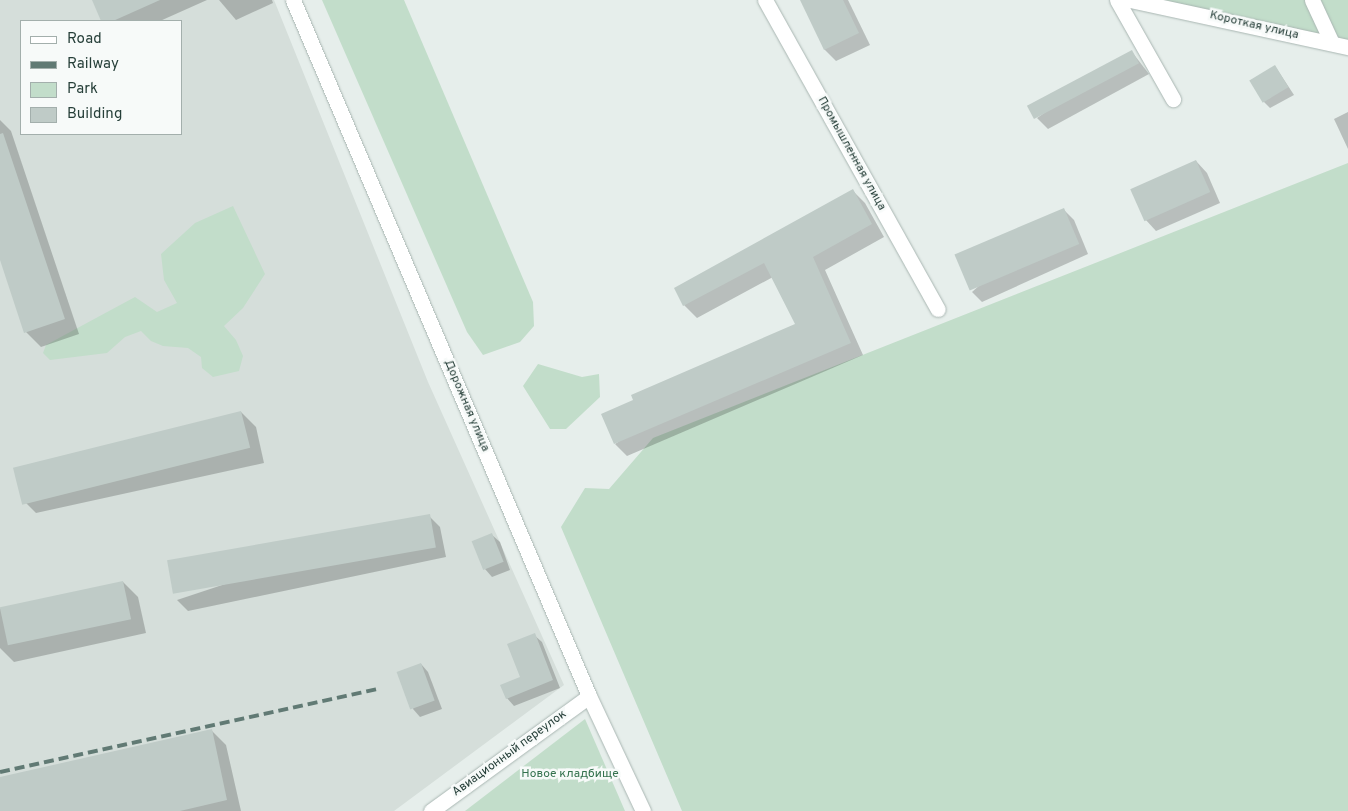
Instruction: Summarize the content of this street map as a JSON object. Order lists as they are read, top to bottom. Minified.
{"streets":{"street":["Короткая улица","Промышленная улица","Дорожная улица","Авиационный переулок"]},"crossings":[["Дорожная улица","Авиационный переулок"]],"parks":["Новое кладбище"],"legend":["Road","Railway","Park","Building"]}
